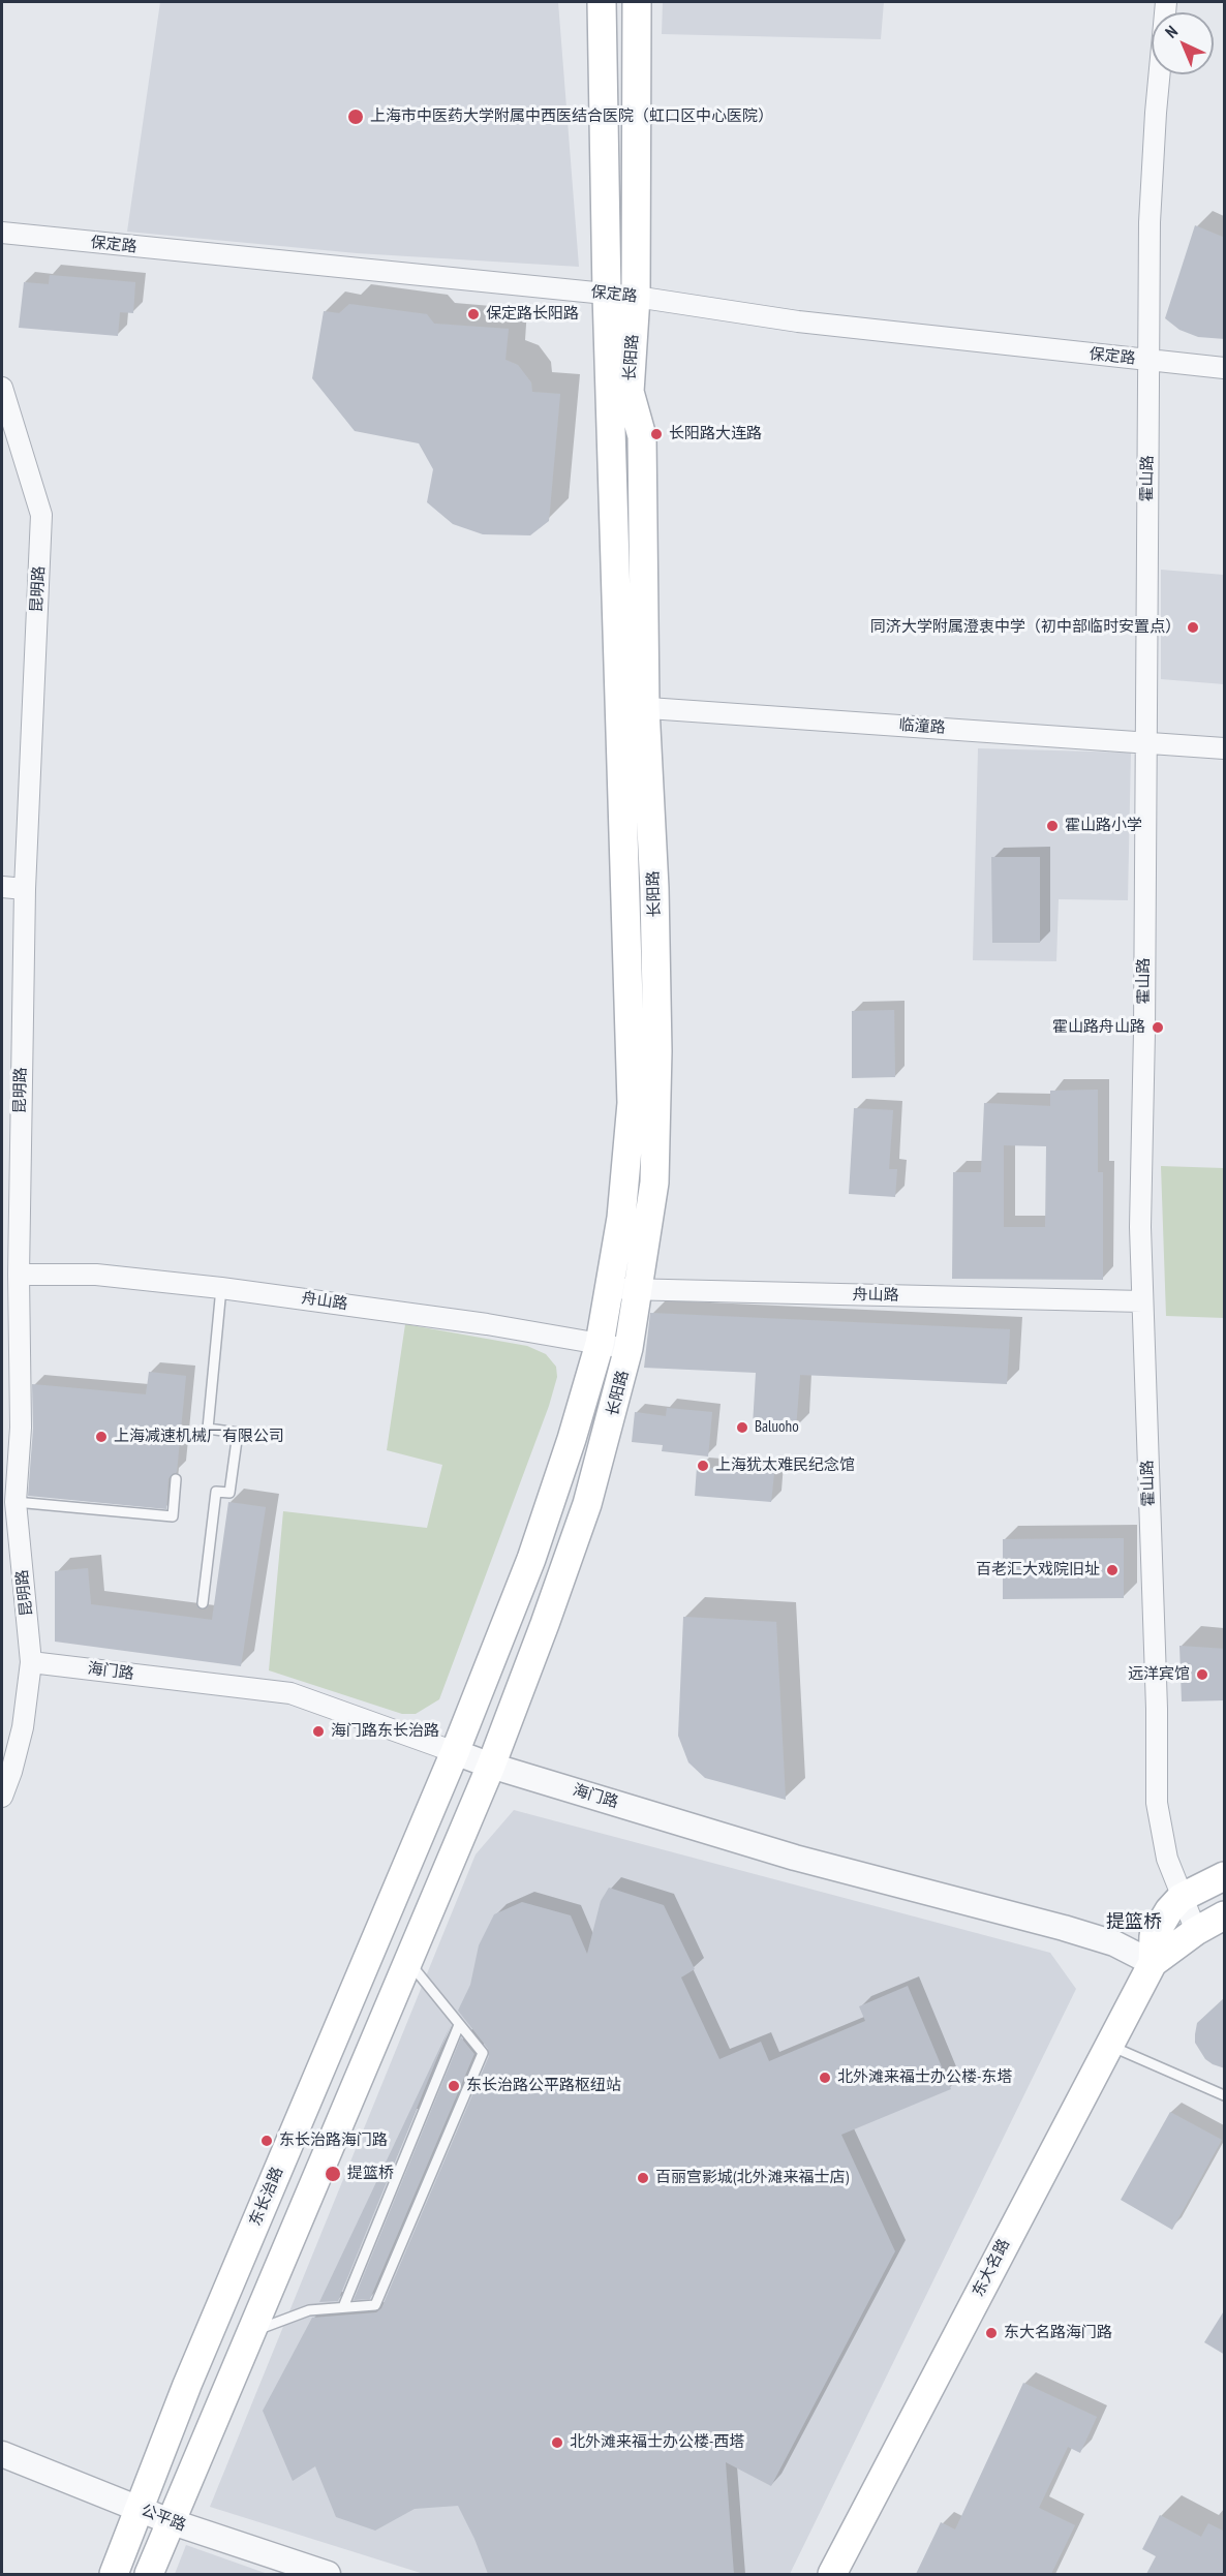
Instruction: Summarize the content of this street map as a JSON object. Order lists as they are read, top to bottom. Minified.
{"streets":{"main road":["长阳路","东长治路","东大名路"],"street":["保定路","霍山路","昆明路","临潼路","舟山路","海门路","公平路"]},"crossings":[["保定路","长阳路"],["保定路","霍山路"],["长阳路","临潼路"],["长阳路","舟山路"],["长阳路","海门路"],["长阳路","东长治路"],["霍山路","临潼路"],["霍山路","舟山路"],["霍山路","东大名路"],["昆明路","舟山路"],["昆明路","海门路"],["海门路","东长治路"],["海门路","东大名路"],["东长治路","公平路"]],"districts":["提篮桥"],"places":["上海市中医药大学附属中西医结合医院（虹口区中心医院）","保定路长阳路","长阳路大连路","同济大学附属澄衷中学（初中部临时安置点）","霍山路小学","霍山路舟山路","Baluoho","上海减速机械厂有限公司","上海犹太难民纪念馆","百老汇大戏院旧址","远洋宾馆","海门路东长治路","北外滩来福士办公楼-东塔","东长治路公平路枢纽站","东长治路海门路","提篮桥","百丽宫影城(北外滩来福士店)","东大名路海门路","北外滩来福士办公楼-西塔"],"north":"top left"}
